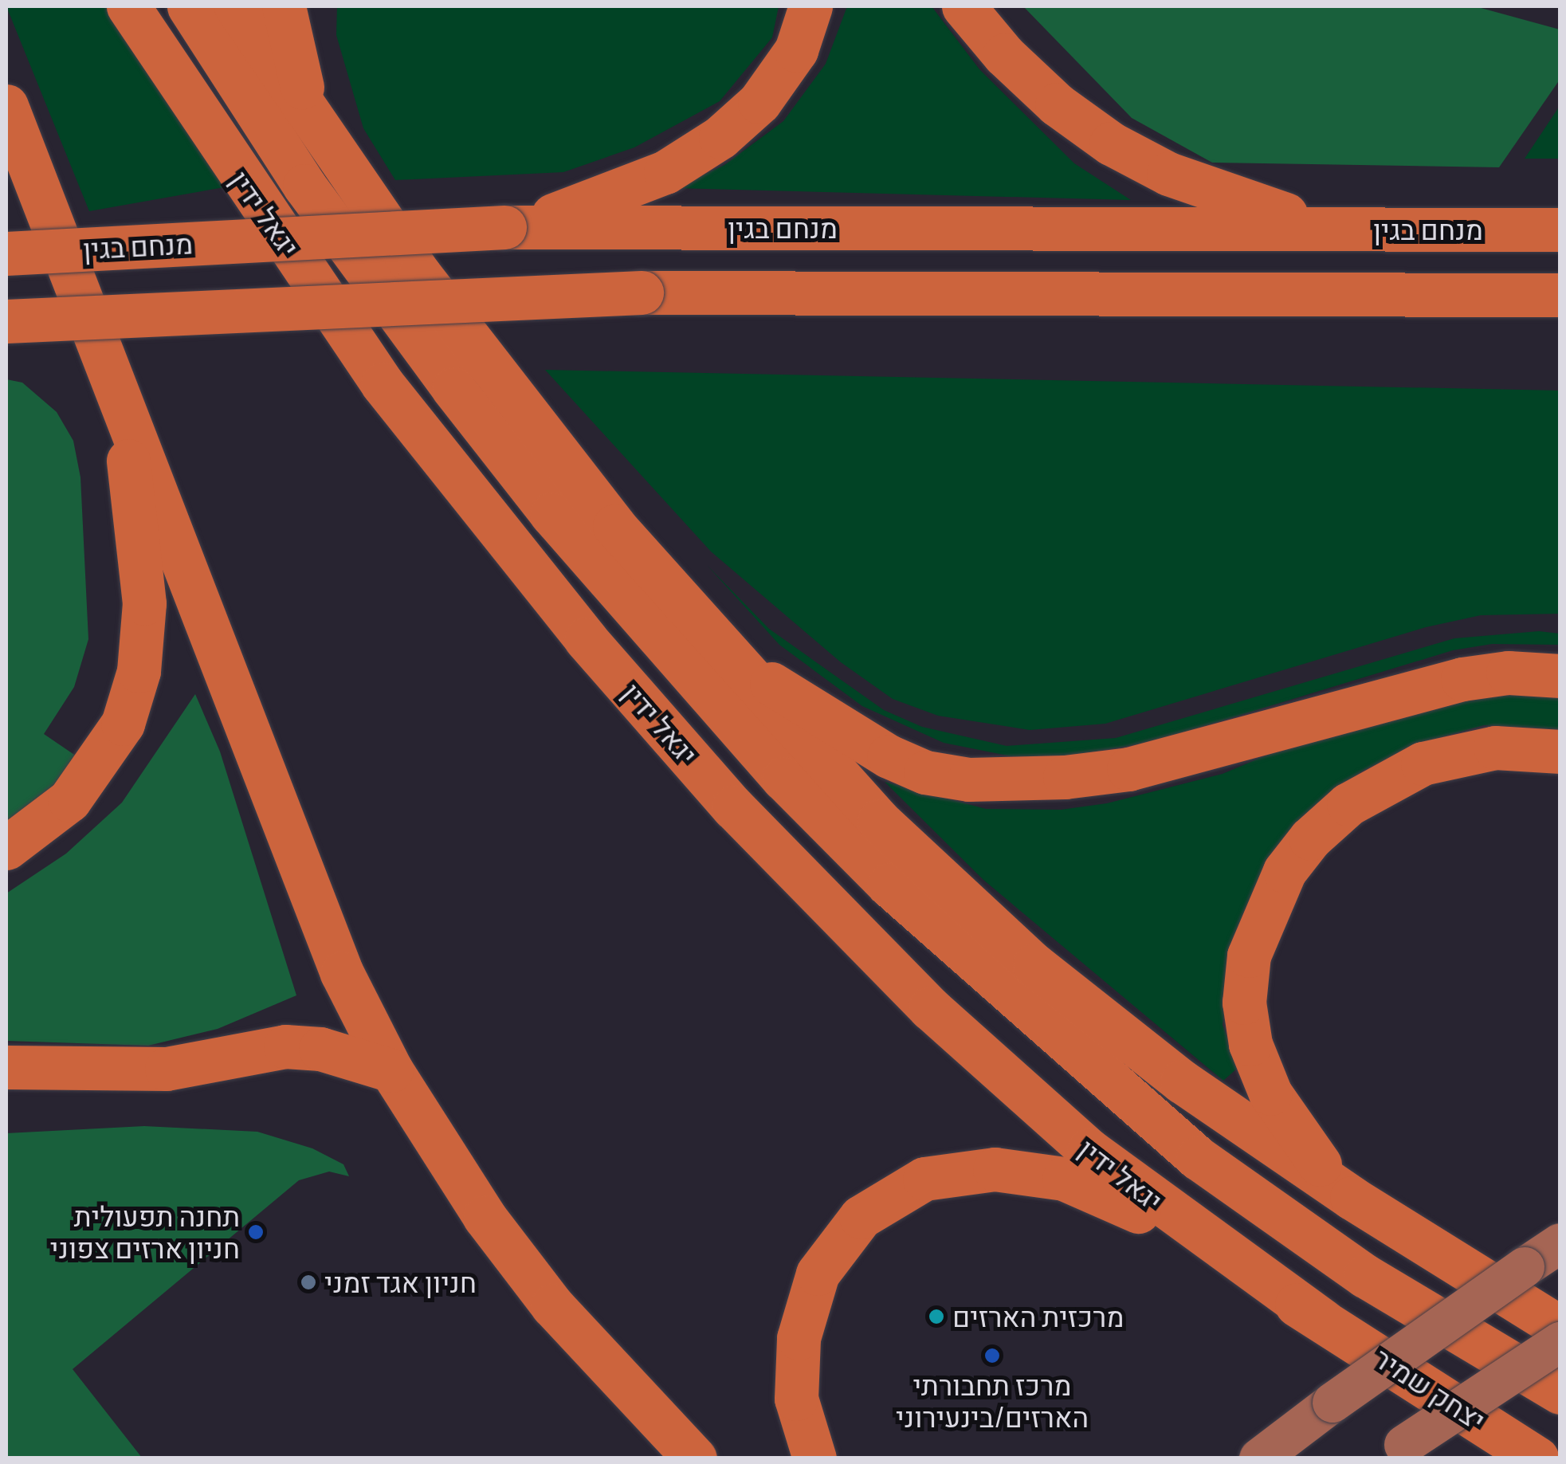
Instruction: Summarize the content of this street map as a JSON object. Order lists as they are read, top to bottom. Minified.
{"streets":{"highway":["יגאל ידין","מנחם בגין","יצחק שמיר"]},"crossings":[["יגאל ידין","יצחק שמיר"]],"places":["תחנה תפעולית חניון ארזים צפוני","חניון אגד זמני","מרכזית הארזים","מרכז תחבורתי הארזים/בינעירוני"]}
